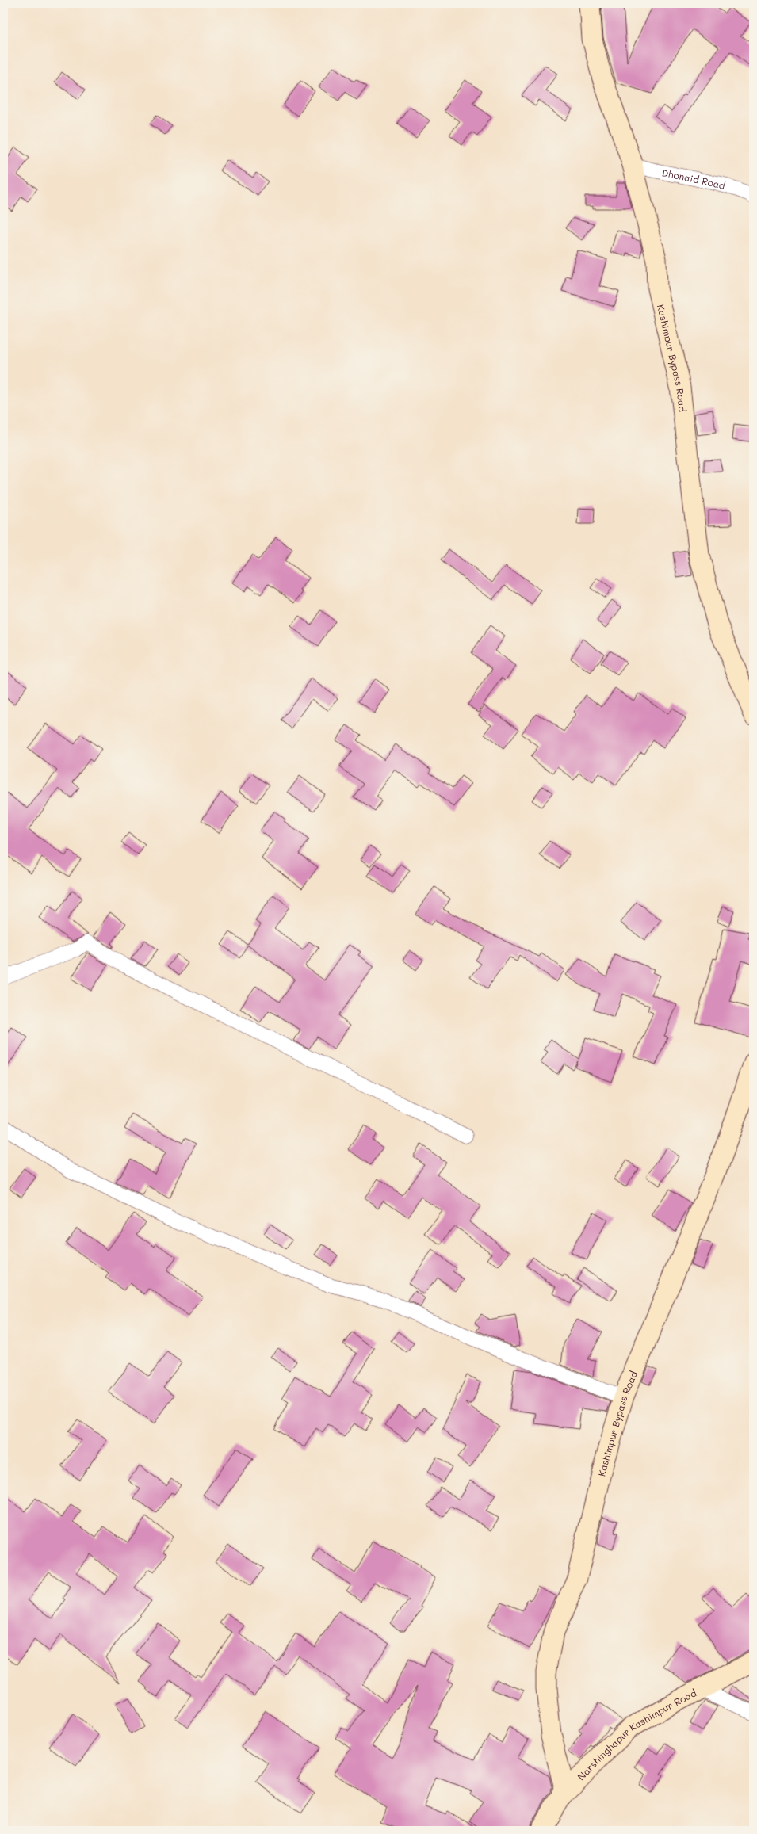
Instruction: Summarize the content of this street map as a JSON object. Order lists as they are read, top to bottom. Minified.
{"streets":{"main road":["Kashimpur Bypass Road","Narshinghapur Kashimpur Road"],"street":["Dhonaid Road"]},"crossings":[["Dhonaid Road","Kashimpur Bypass Road"],["Kashimpur Bypass Road","Narshinghapur Kashimpur Road"]]}
